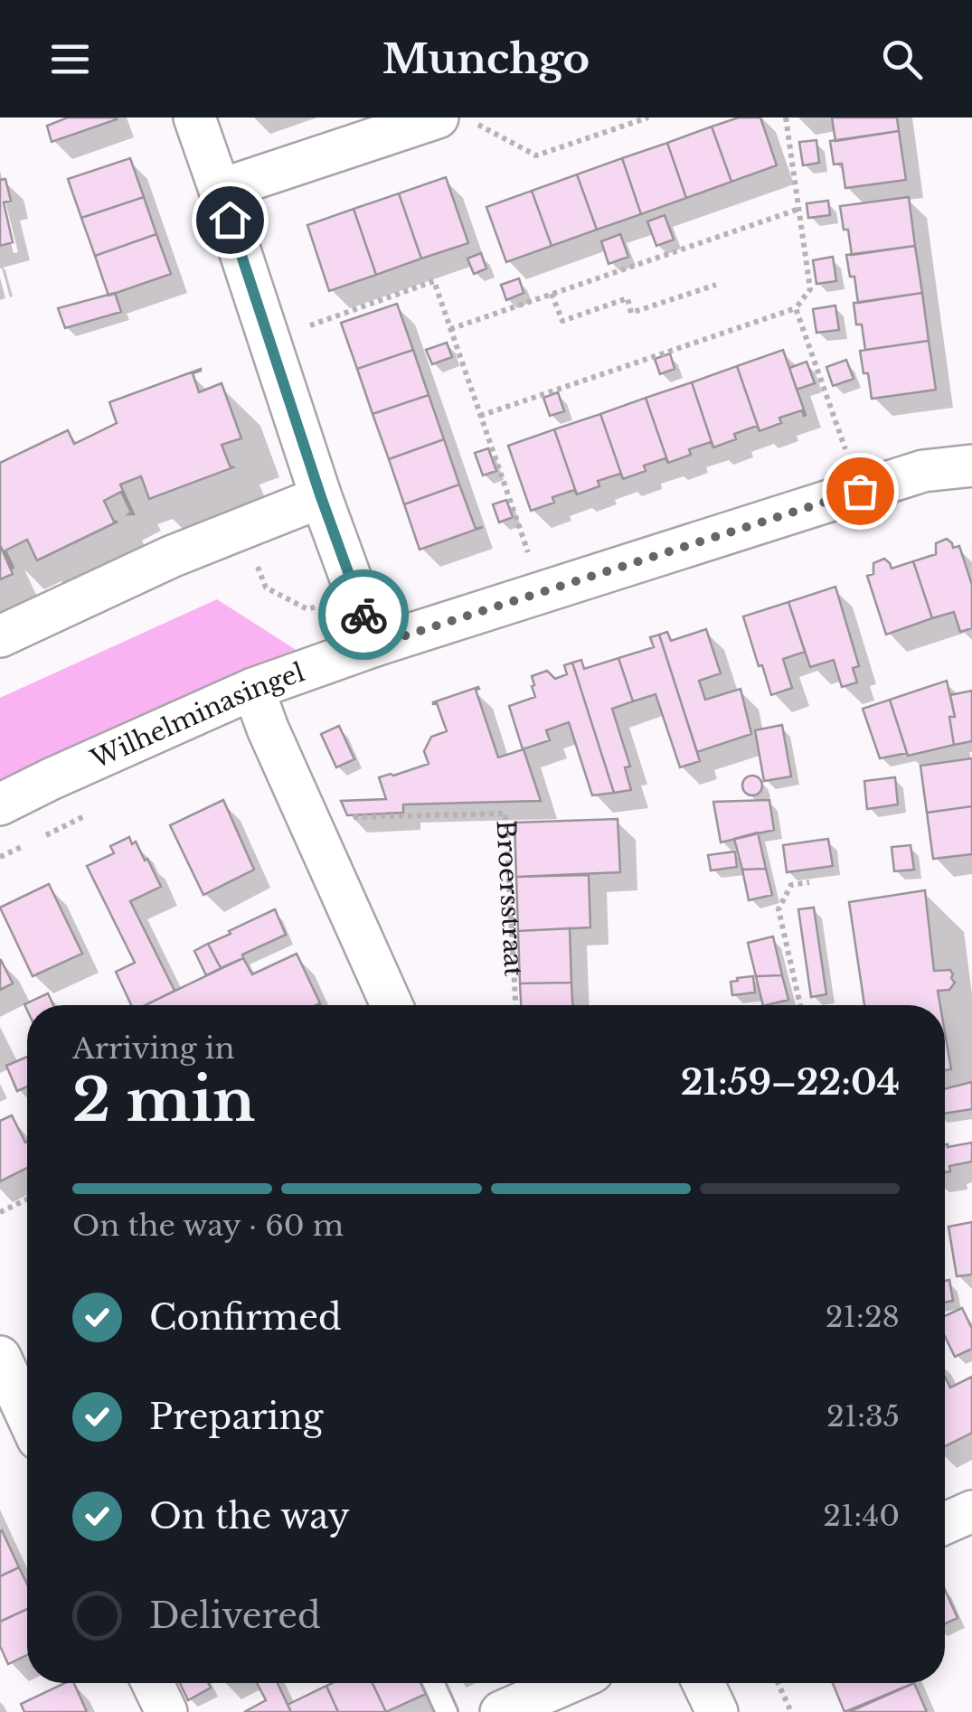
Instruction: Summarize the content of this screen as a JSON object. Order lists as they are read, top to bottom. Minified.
{"streets":{"street":["Wilhelminasingel"],"path":["Broersstraat"]},"page":{"header":"Munchgo","heading":["2 min","Arriving in","21:59–22:04"],"bar":"On the way · 60 m","list":[["Confirmed","21:28"],["Preparing","21:35"],["On the way","21:40"],"Delivered"]}}
